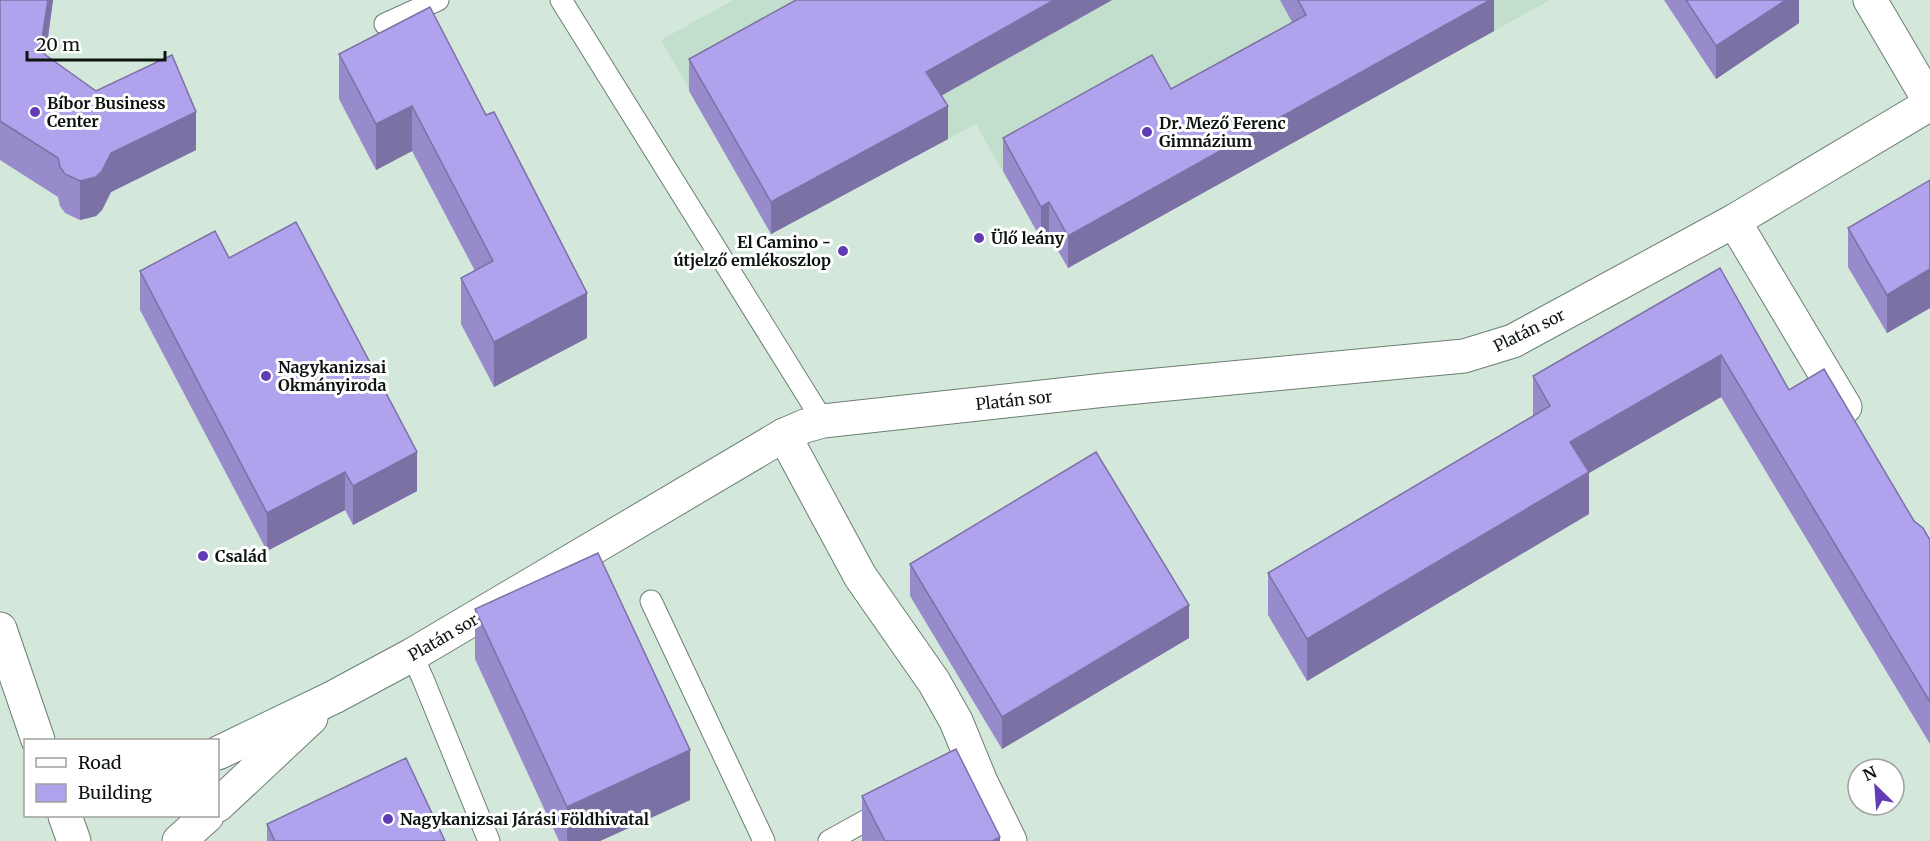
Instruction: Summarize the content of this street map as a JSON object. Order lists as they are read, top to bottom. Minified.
{"streets":{"street":["Platán sor"]},"places":["Bíbor Business Center","Dr. Mező Ferenc Gimnázium","Ülő leány","El Camino - útjelző emlékoszlop","Nagykanizsai Okmányiroda","Család","Nagykanizsai Járási Földhivatal"],"legend":["Road","Building"],"scale_bar":"20 m","north":"top left"}
